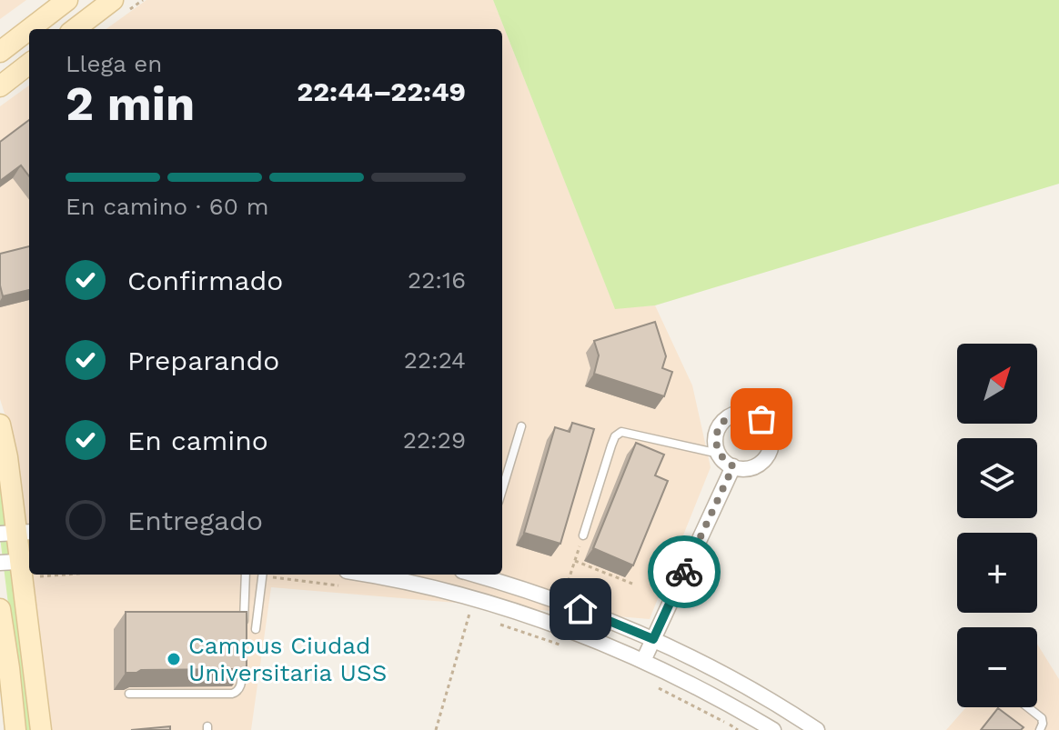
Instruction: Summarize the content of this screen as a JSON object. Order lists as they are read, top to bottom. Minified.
{"places":["Campus Ciudad Universitaria USS"],"north":"top right","page":{"heading":["2 min","Llega en","22:44–22:49"],"bar":"En camino · 60 m","list":[["Confirmado","22:16"],["Preparando","22:24"],["En camino","22:29"],"Entregado"],"map_buttons":["+","−"]}}
